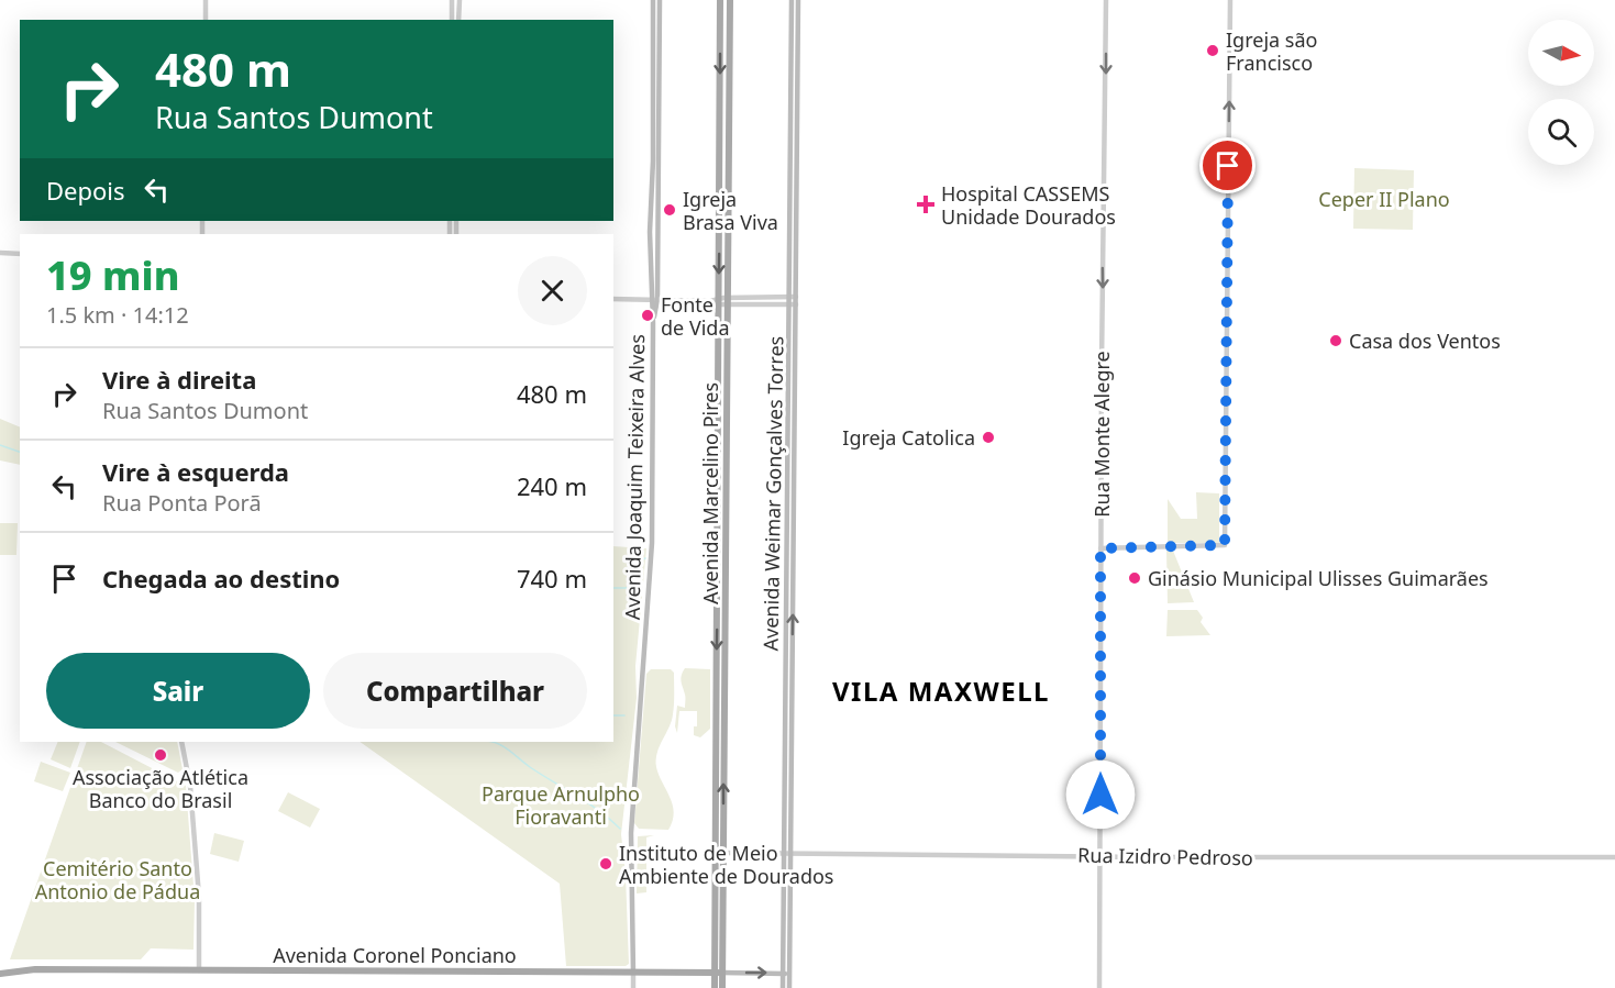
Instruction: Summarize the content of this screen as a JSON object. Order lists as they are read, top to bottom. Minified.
{"streets":{"main road":["Avenida Joaquim Teixeira Alves","Avenida Marcelino Pires","Avenida Weimar Gonçalves Torres","Avenida Coronel Ponciano"],"street":["Rua Monte Alegre","Rua Izidro Pedroso"]},"crossings":[["Rua Monte Alegre","Rua Izidro Pedroso"],["Avenida Joaquim Teixeira Alves","Avenida Coronel Ponciano"],["Avenida Marcelino Pires","Rua Izidro Pedroso"],["Avenida Marcelino Pires","Avenida Coronel Ponciano"],["Avenida Weimar Gonçalves Torres","Rua Izidro Pedroso"],["Avenida Weimar Gonçalves Torres","Avenida Coronel Ponciano"]],"one_way":["Rua Monte Alegre"],"districts":["VILA MAXWELL"],"parks":["Ceper II Plano","Parque Arnulpho Fioravanti","Cemitério Santo Antonio de Pádua"],"places":{"other":["Igreja são Francisco","Igreja Brasa Viva","Fonte de Vida","Casa dos Ventos","Igreja Catolica","Ginásio Municipal Ulisses Guimarães","Associação Atlética Banco do Brasil","Instituto de Meio Ambiente de Dourados"],"health":["Hospital CASSEMS Unidade Dourados"]},"north":"right","page":{"turn":["480 m","Rua Santos Dumont"],"then":"Depois","heading":["19 min","1.5 km · 14:12"],"list":[{"name":"Vire à direita","note":"Rua Santos Dumont","value":"480 m"},{"name":"Vire à esquerda","note":"Rua Ponta Porã","value":"240 m"},{"name":"Chegada ao destino","value":"740 m"}],"buttons":["Sair","Compartilhar"]}}
